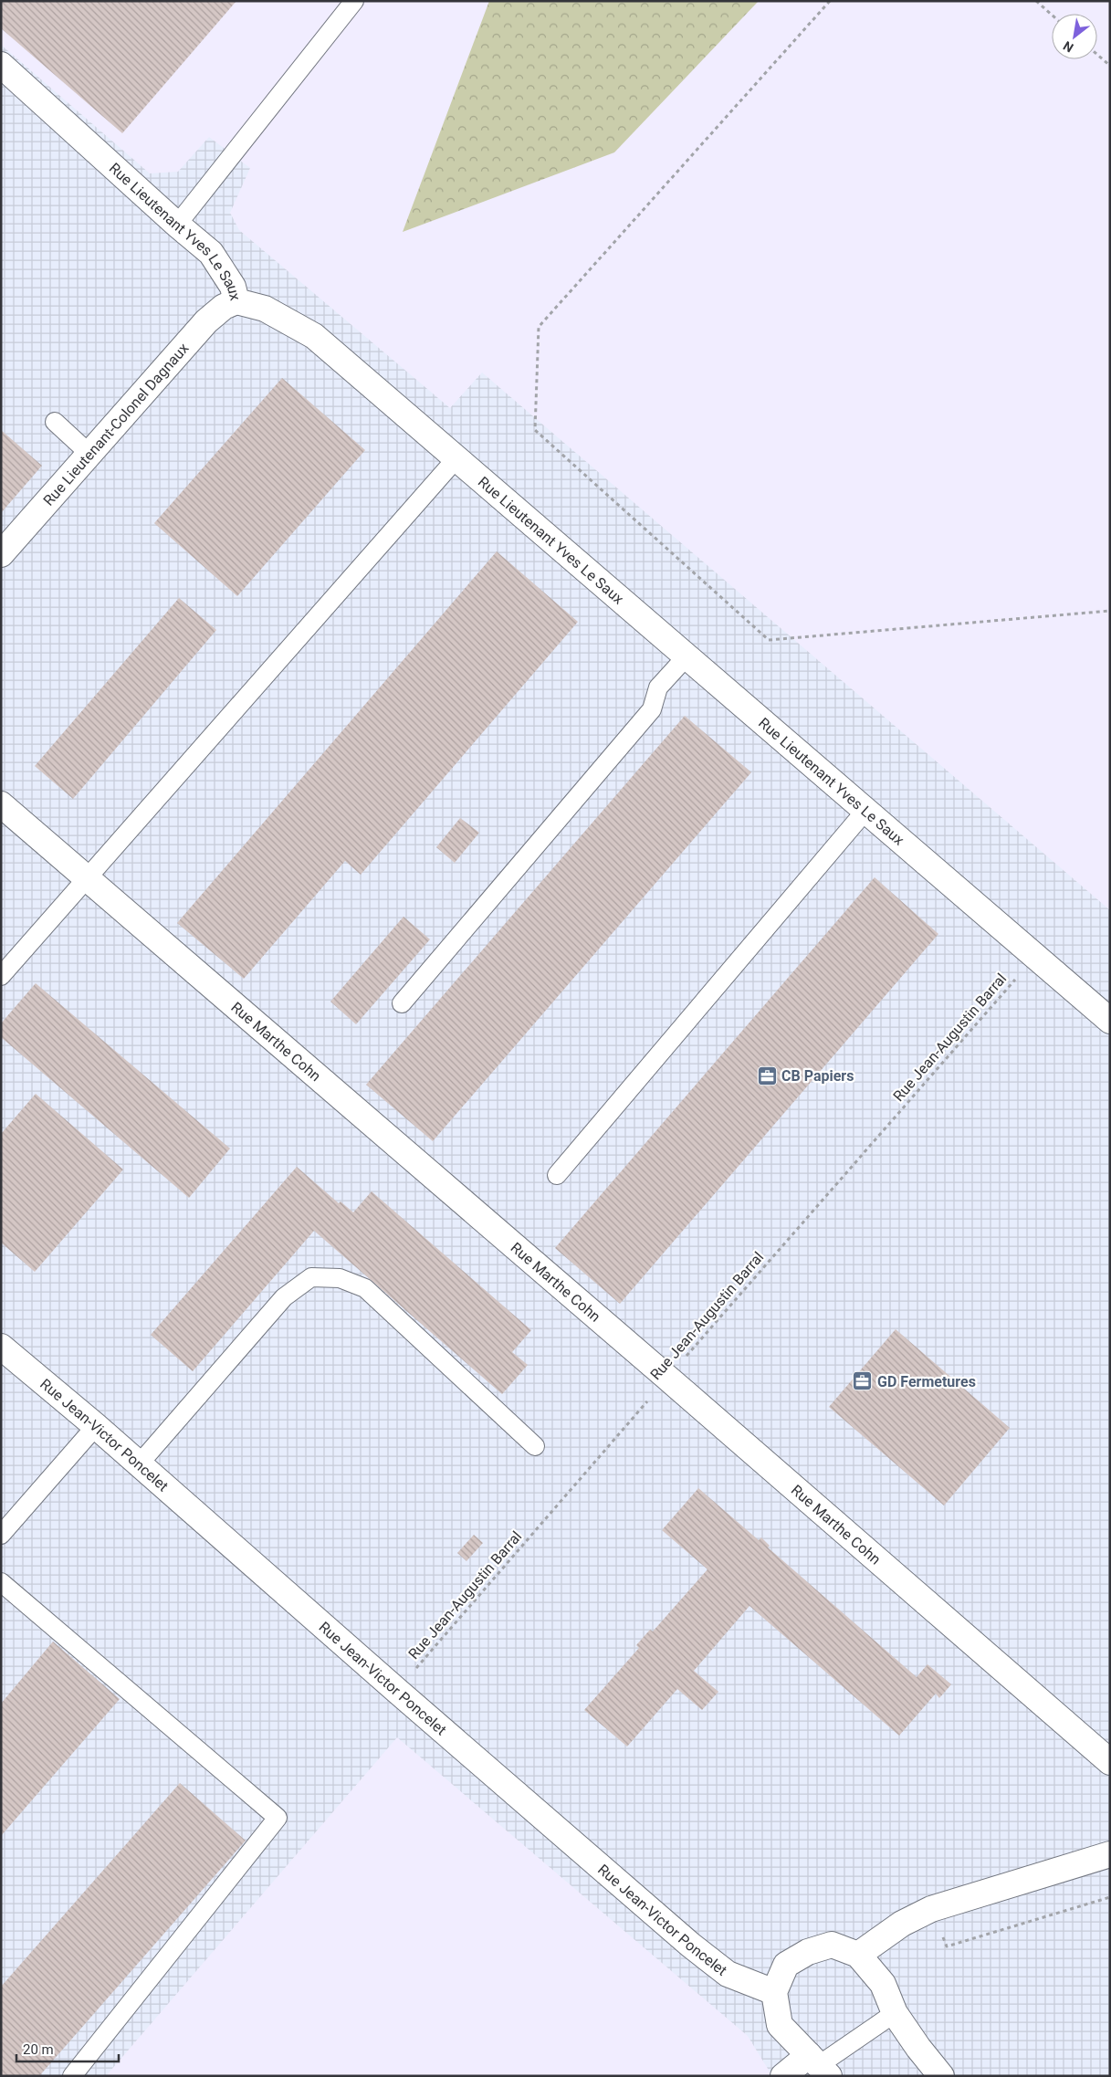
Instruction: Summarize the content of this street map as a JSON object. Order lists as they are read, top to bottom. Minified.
{"streets":{"street":["Rue Lieutenant Yves Le Saux","Rue Lieutenant-Colonel Dagnaux","Rue Marthe Cohn","Rue Jean-Victor Poncelet"],"path":["Rue Jean-Augustin Barral"]},"crossings":[["Rue Lieutenant Yves Le Saux","Rue Lieutenant-Colonel Dagnaux"],["Rue Lieutenant Yves Le Saux","Rue Jean-Augustin Barral"],["Rue Jean-Augustin Barral","Rue Marthe Cohn"],["Rue Jean-Augustin Barral","Rue Jean-Victor Poncelet"]],"places":{"office":["CB Papiers","GD Fermetures"]},"scale_bar":"20 m","north":"bottom left"}
